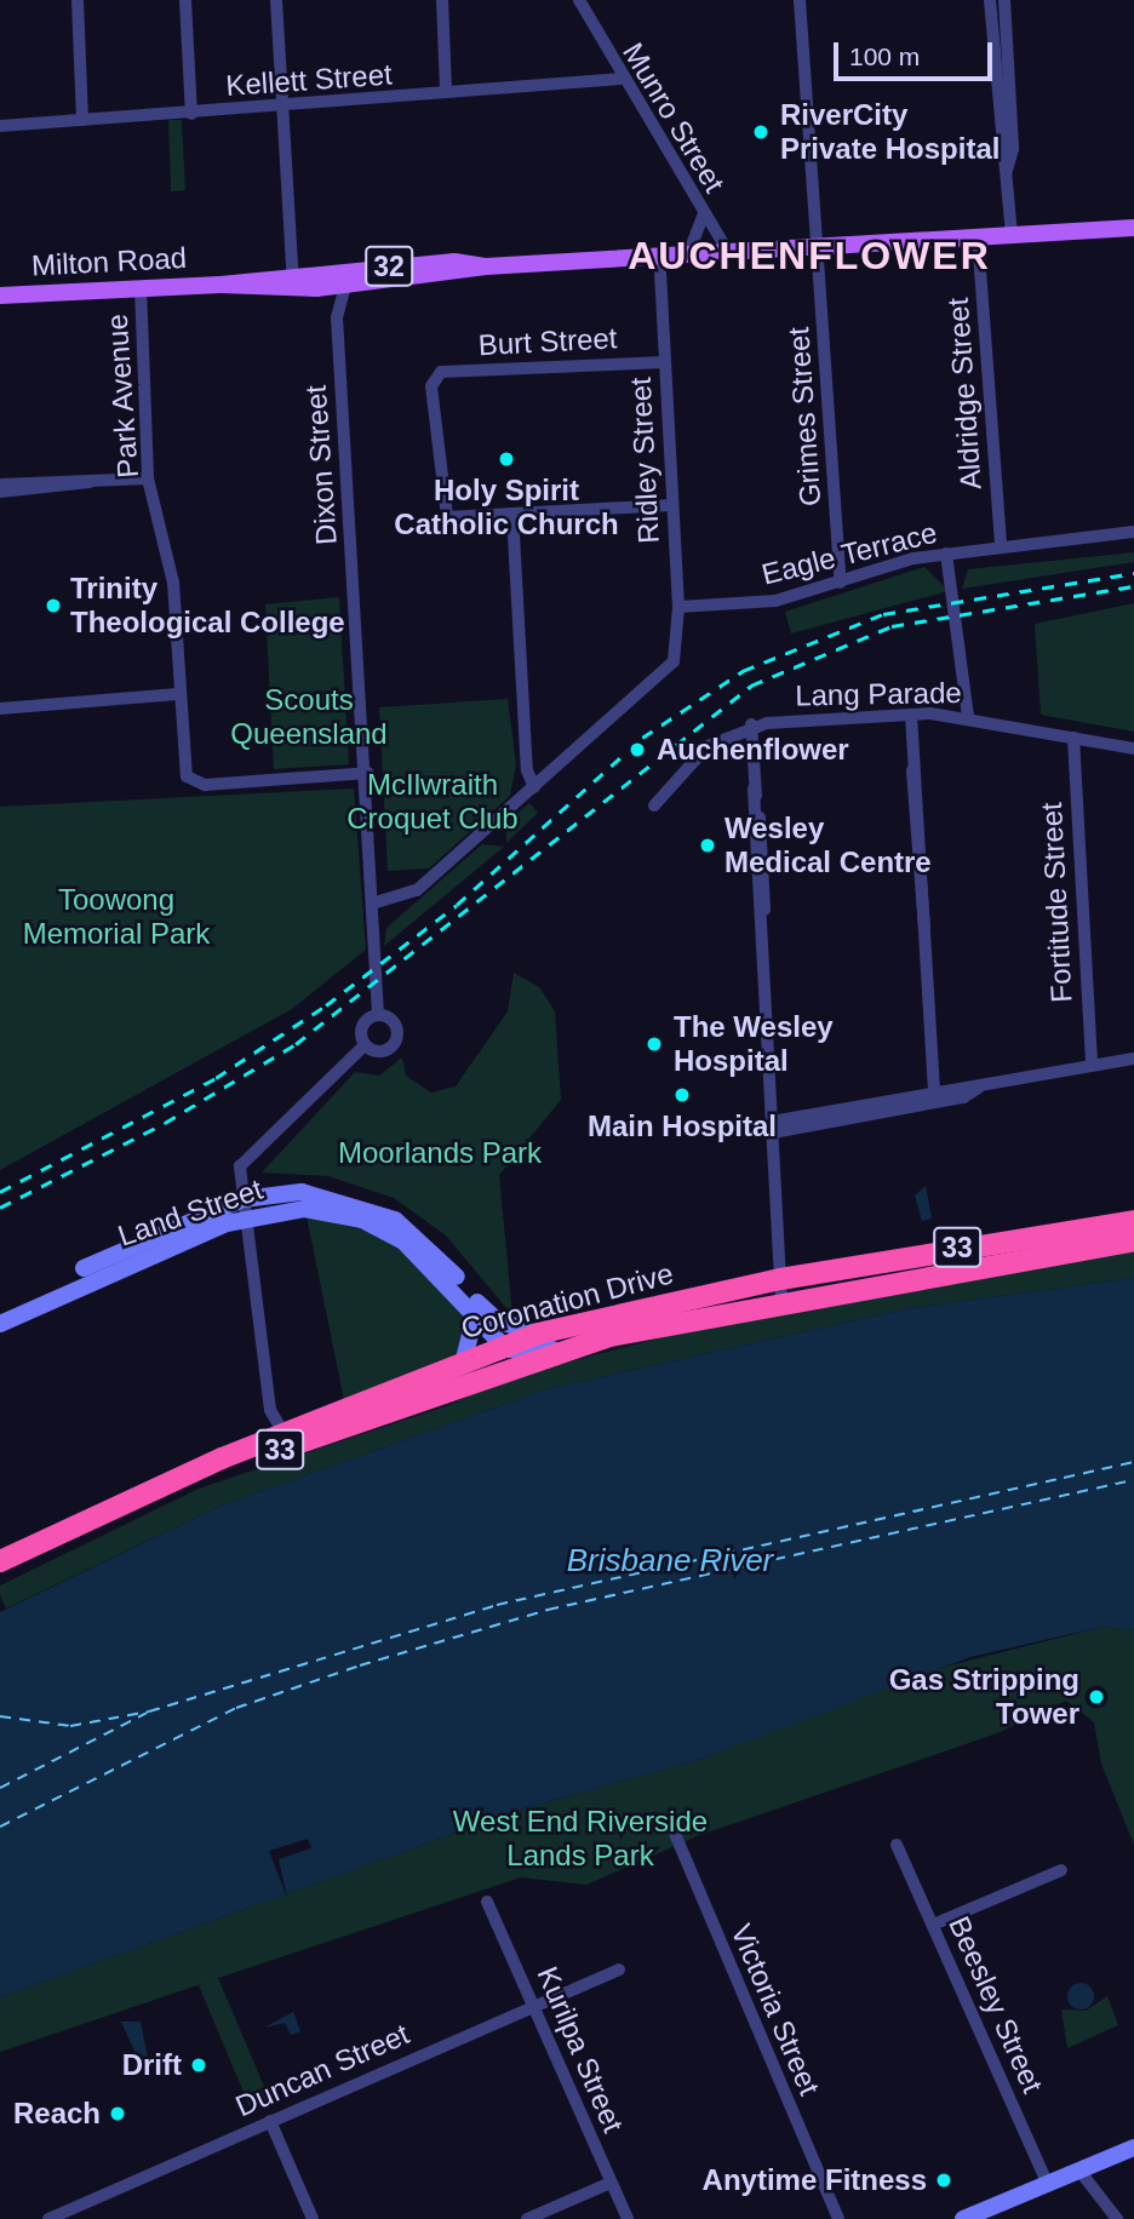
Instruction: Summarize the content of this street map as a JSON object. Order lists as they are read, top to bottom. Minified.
{"streets":{"highway":["33","Coronation Drive"],"main road":["Milton Road","32","Land Street"],"street":["Kellett Street","Munro Street","Burt Street","Aldridge Street","Park Avenue","Grimes Street","Ridley Street","Dixon Street","Eagle Terrace","Lang Parade","Fortitude Street","Beesley Street","Victoria Street","Kurilpa Street","Duncan Street"]},"crossings":[["Kellett Street","Munro Street"],["Munro Street","Milton Road"],["Milton Road","Aldridge Street"],["Milton Road","Park Avenue"],["Milton Road","Grimes Street"],["Milton Road","Ridley Street"],["Milton Road","Dixon Street"],["Burt Street","Ridley Street"],["Aldridge Street","Eagle Terrace"],["Park Avenue","Dixon Street"],["Grimes Street","Eagle Terrace"],["Ridley Street","Eagle Terrace"],["Lang Parade","Fortitude Street"],["Land Street","Coronation Drive"],["Kurilpa Street","Duncan Street"]],"districts":["AUCHENFLOWER"],"water":["Brisbane River"],"parks":["Scouts Queensland","McIlwraith Croquet Club","Toowong Memorial Park","Moorlands Park","West End Riverside Lands Park"],"places":["RiverCity Private Hospital","Holy Spirit Catholic Church","Trinity Theological College","Auchenflower","Wesley Medical Centre","The Wesley Hospital","Main Hospital","Gas Stripping Tower","Drift","Reach","Anytime Fitness"],"scale_bar":"100 m"}
